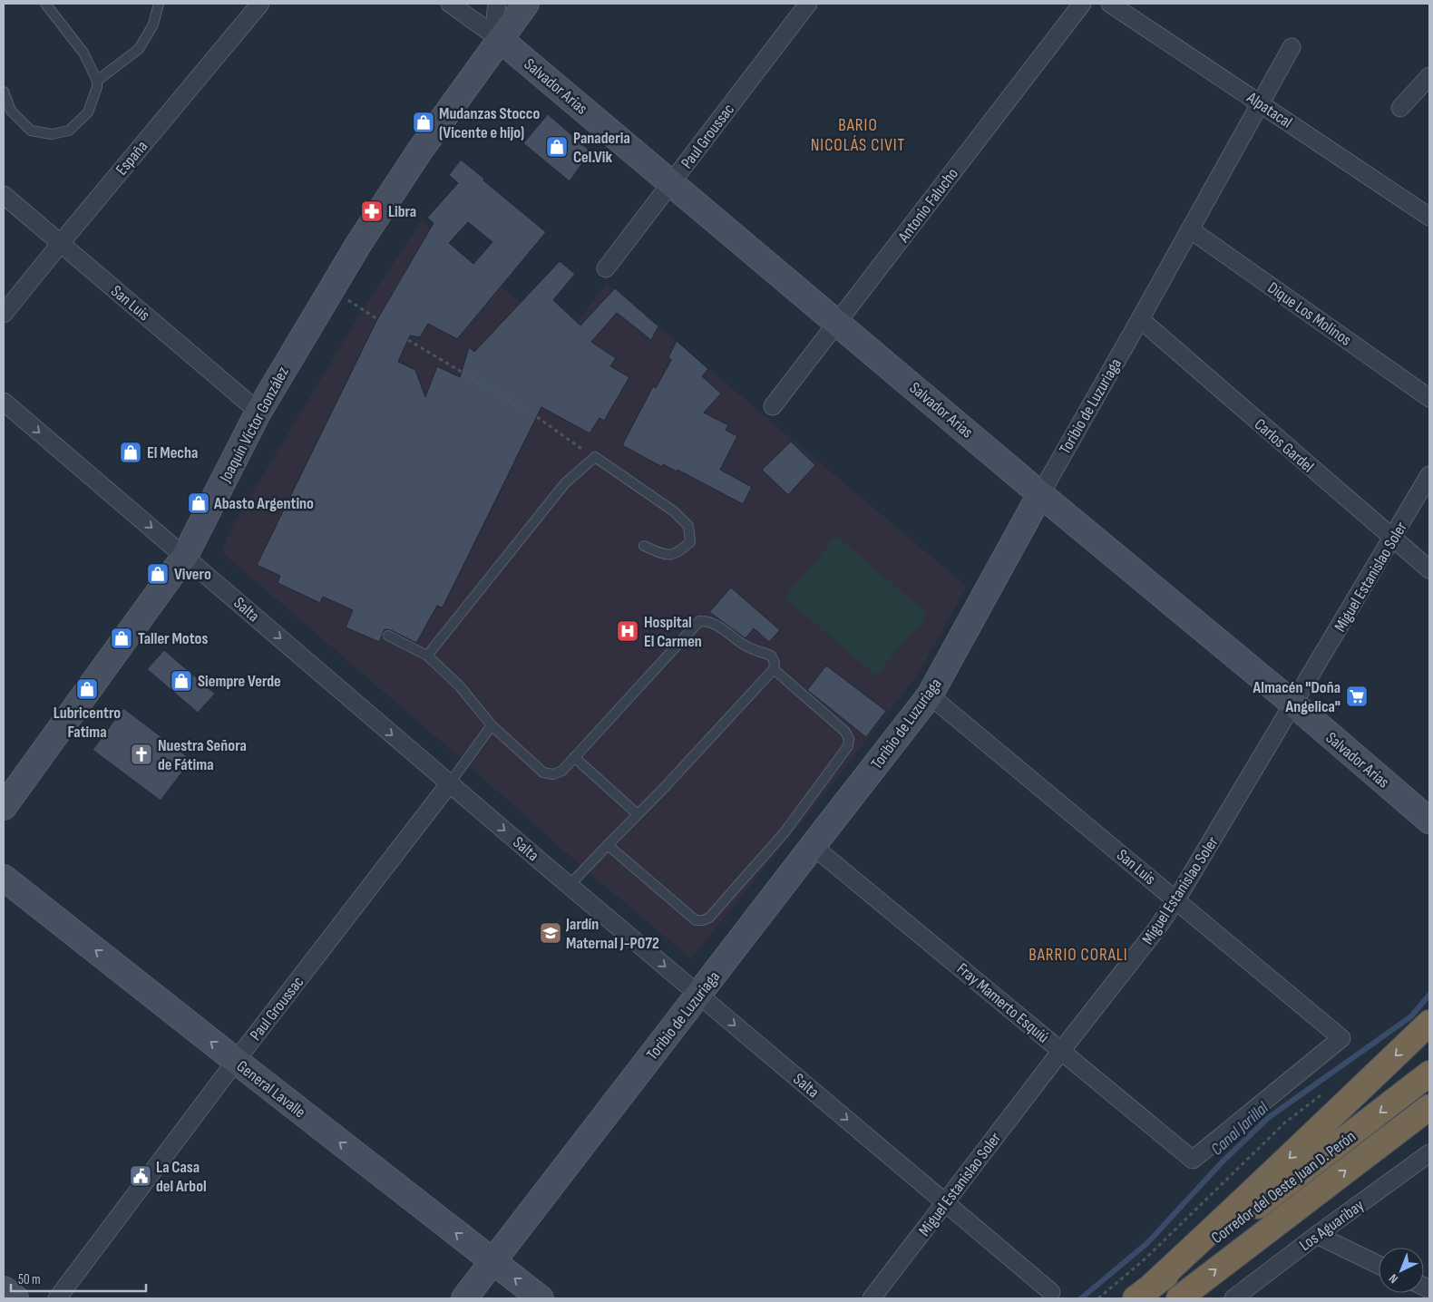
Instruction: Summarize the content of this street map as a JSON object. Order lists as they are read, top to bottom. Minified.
{"streets":{"highway":["Corredor del Oeste Juan D. Perón"],"street":["Salvador Arias","Alpatacal","Paul Groussac","España","Antonio Falucho","San Luis","Dique Los Molinos","Toribio de Luzuriaga","Joaquín Víctor González","Carlos Gardel","Miguel Estanislao Soler","Salta","Fray Mamerto Esquiú","General Lavalle","Los Aguaribay"]},"crossings":[["Salvador Arias","Paul Groussac"],["Salvador Arias","Antonio Falucho"],["Salvador Arias","Toribio de Luzuriaga"],["Salvador Arias","Joaquín Víctor González"],["Salvador Arias","Miguel Estanislao Soler"],["Alpatacal","Toribio de Luzuriaga"],["Paul Groussac","Salta"],["Paul Groussac","General Lavalle"],["España","San Luis"],["San Luis","Toribio de Luzuriaga"],["San Luis","Joaquín Víctor González"],["San Luis","Miguel Estanislao Soler"],["San Luis","Fray Mamerto Esquiú"],["Dique Los Molinos","Toribio de Luzuriaga"],["Toribio de Luzuriaga","Carlos Gardel"],["Toribio de Luzuriaga","Salta"],["Toribio de Luzuriaga","Fray Mamerto Esquiú"],["Toribio de Luzuriaga","General Lavalle"],["Joaquín Víctor González","Salta"],["Carlos Gardel","Miguel Estanislao Soler"],["Miguel Estanislao Soler","Salta"],["Miguel Estanislao Soler","Fray Mamerto Esquiú"]],"one_way":["Salta","General Lavalle"],"districts":["BARIO NICOLÁS CIVIT","BARRIO CORALI"],"water":["Canal Jarillal"],"places":{"shop":["Mudanzas Stocco (Vicente e hijo)","Panaderia Cel.Vik","El Mecha","Abasto Argentino","Vivero","Taller Motos","Siempre Verde","Lubricentro Fatima"],"pharmacy":["Libra"],"hospital":["Hospital El Carmen"],"supermarket":["Almacén \"Doña Angelica\""],"church":["Nuestra Señora de Fátima"],"school or university":["Jardín Maternal J-P072"],"public building":["La Casa del Arbol"]},"scale_bar":"50 m","north":"bottom left"}
